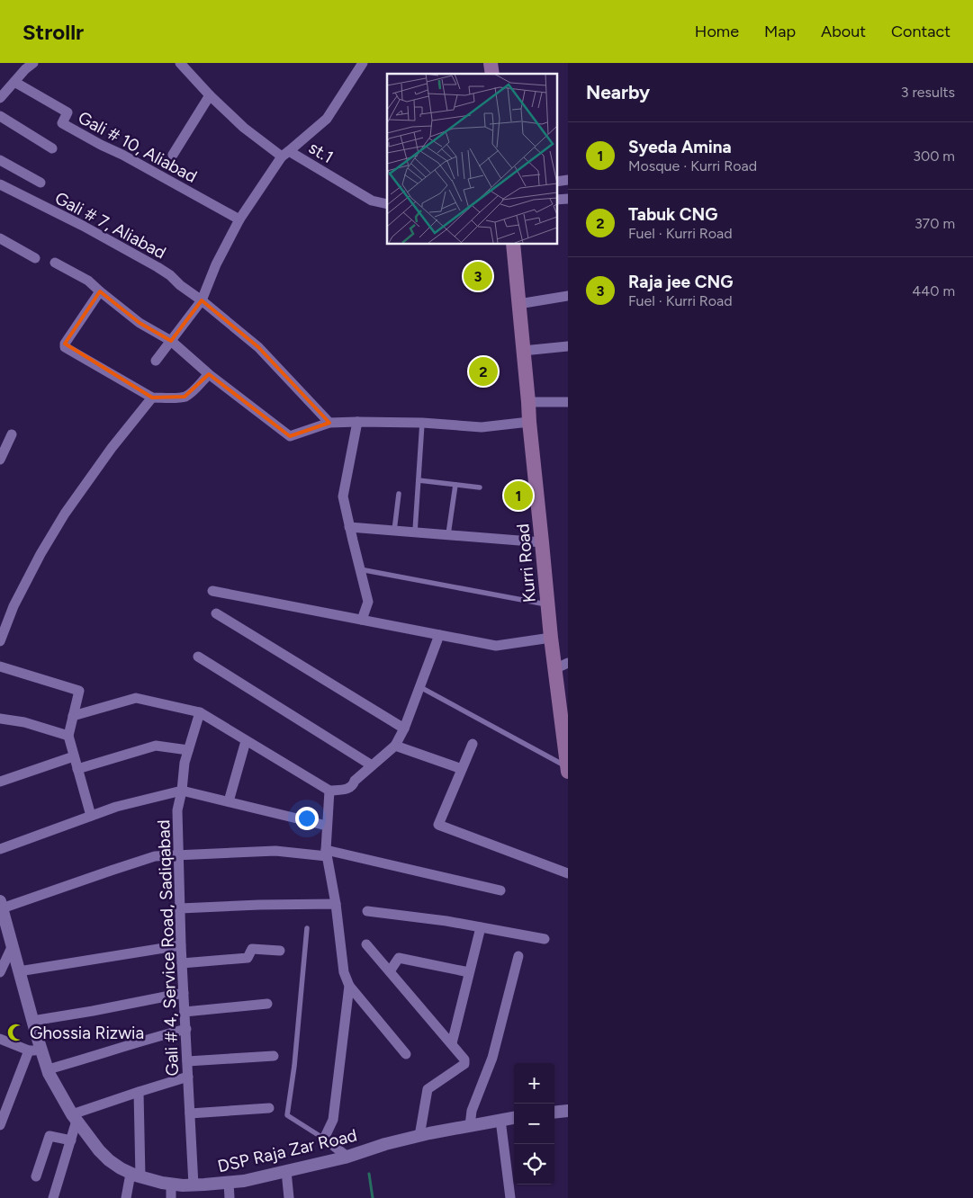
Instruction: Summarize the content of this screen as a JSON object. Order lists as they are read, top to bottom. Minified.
{"streets":{"main road":["Kurri Road"],"street":["Gali # 10, Aliabad","st.1","Gali # 7, Aliabad","Gali # 4, Service Road, Sadiqabad","DSP Raja Zar Road"]},"crossings":[["Gali # 4, Service Road, Sadiqabad","DSP Raja Zar Road"]],"places":{"mosque":["Ghossia Rizwia"]},"page":{"header":"Strollr","nav":["Home","Map","About","Contact"],"heading":["Nearby","3 results"],"list":[{"mark":"1","name":"Syeda Amina","note":"Mosque · Kurri Road","value":"300 m"},{"mark":"2","name":"Tabuk CNG","note":"Fuel · Kurri Road","value":"370 m"},{"mark":"3","name":"Raja jee CNG","note":"Fuel · Kurri Road","value":"440 m"}],"pins":["3","2","1"],"map_buttons":["+","−"]}}
